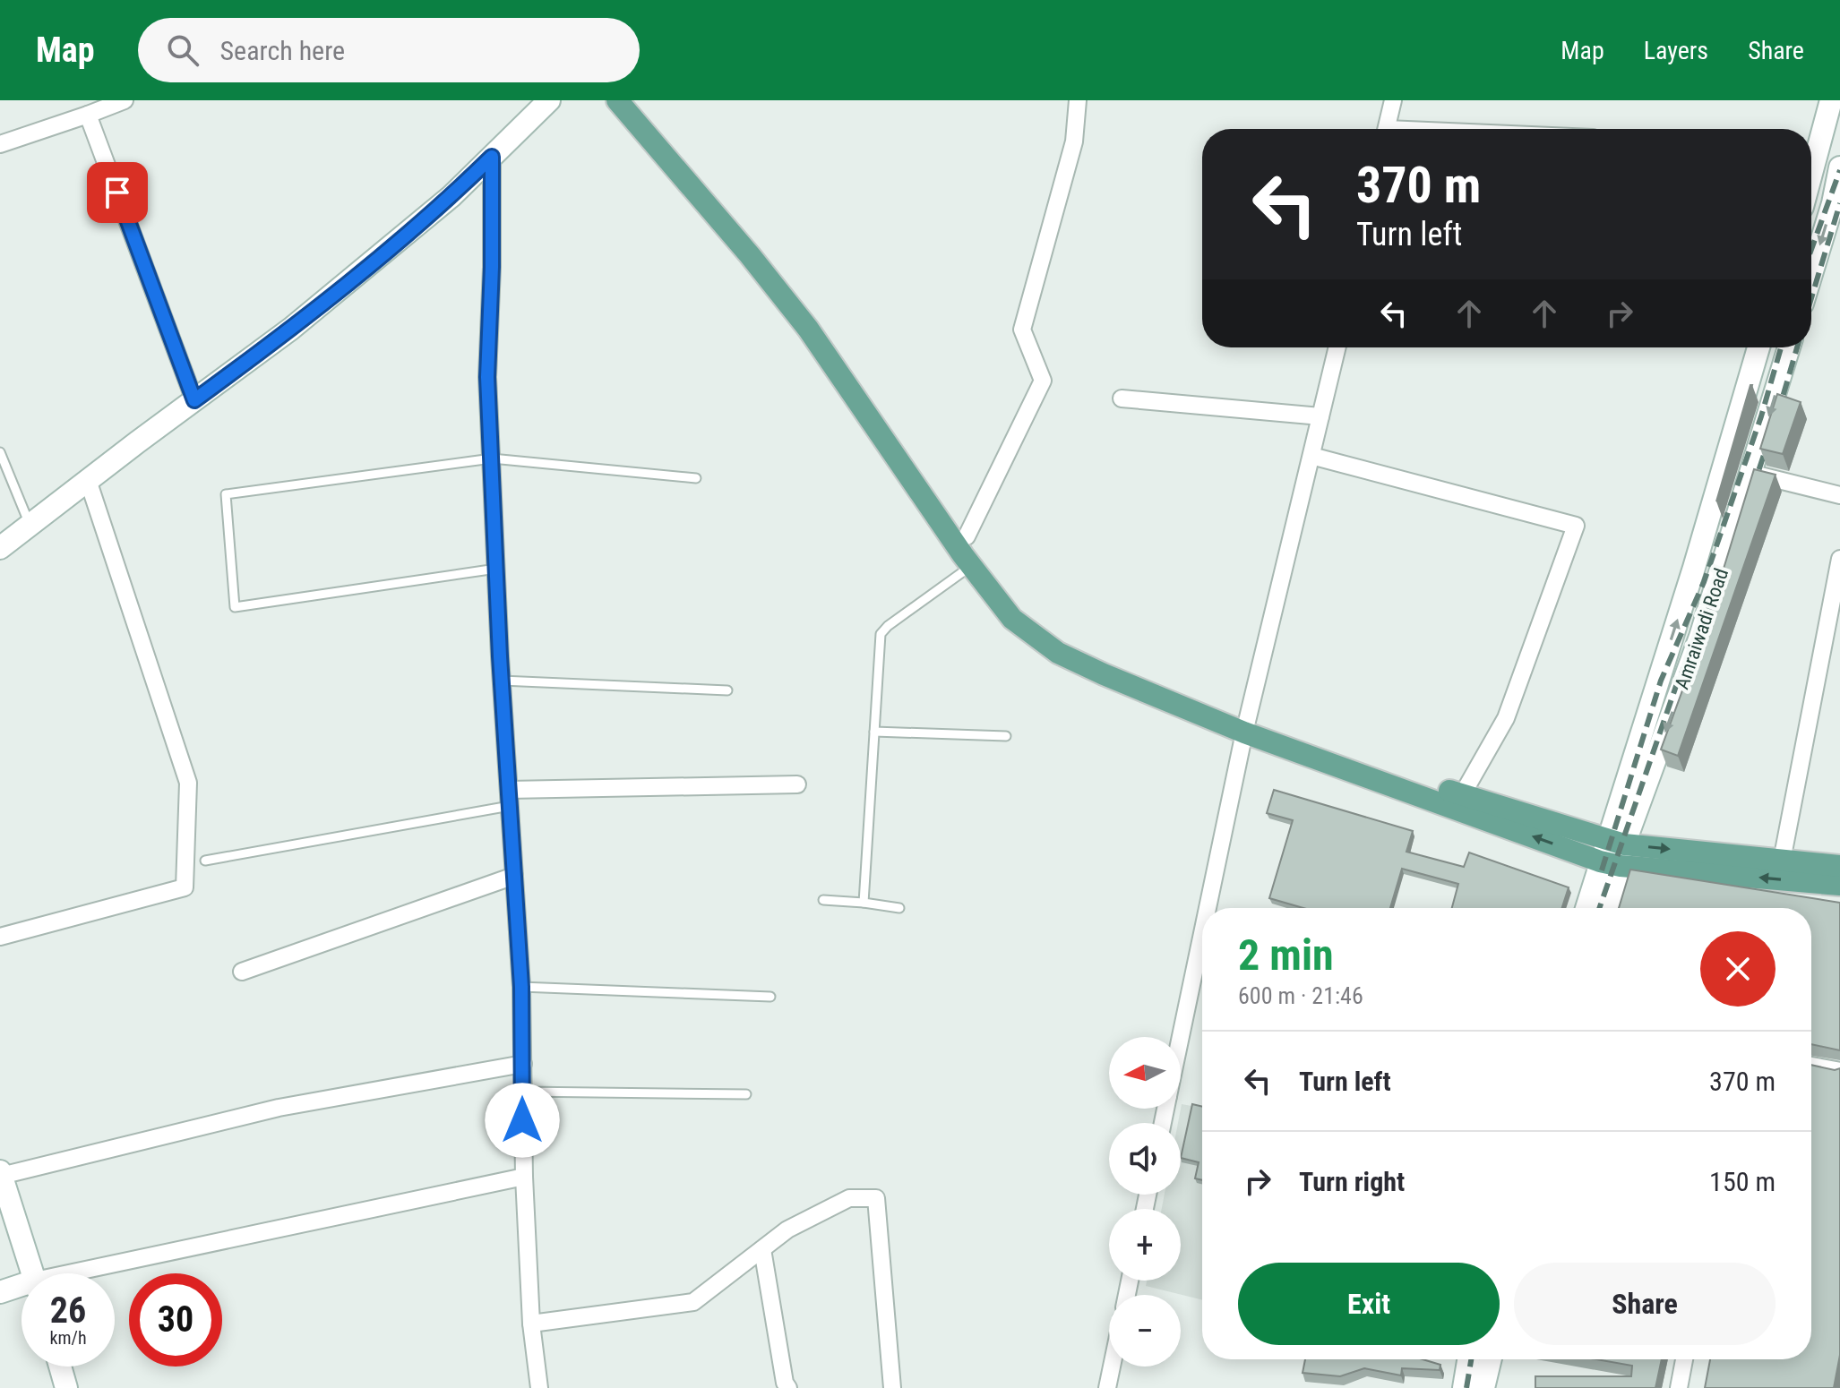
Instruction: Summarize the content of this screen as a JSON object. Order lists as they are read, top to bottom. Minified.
{"streets":{"main road":["Amraiwadi Road"]},"north":"left","page":{"header":"Map","search":"Search here","nav":["Map","Layers","Share"],"turn":["370 m","Turn left"],"heading":["2 min","600 m · 21:46"],"list":[{"name":"Turn left","value":"370 m"},{"name":"Turn right","value":"150 m"}],"map_buttons":["+","−"],"buttons":["Exit","Share"],"speed":"26 km/h","limit":"30"}}
